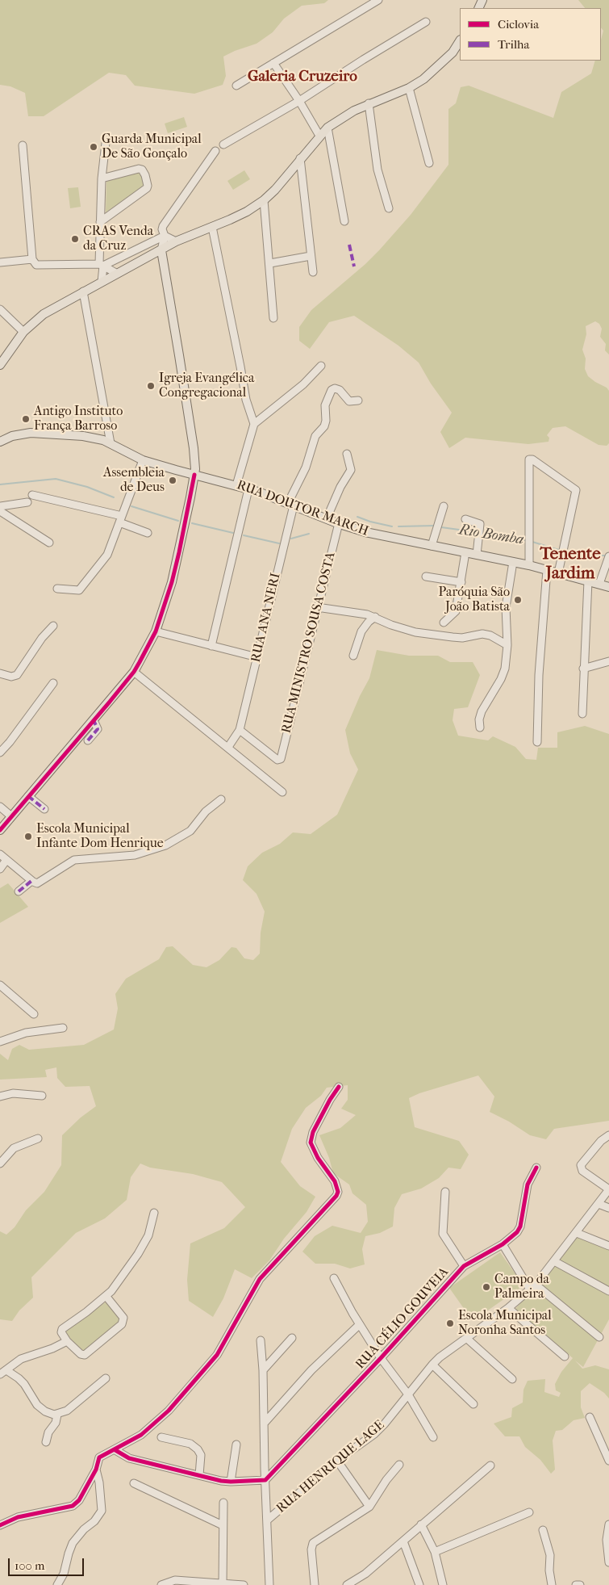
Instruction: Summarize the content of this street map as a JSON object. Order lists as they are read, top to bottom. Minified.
{"streets":{"main road":["RUA DOUTOR MARCH"],"street":["RUA ANA NERI","RUA MINISTRO SOUSA COSTA","RUA CÉLIO GOUVEIA","RUA HENRIQUE LAGE"]},"crossings":[["RUA DOUTOR MARCH","RUA ANA NERI"],["RUA DOUTOR MARCH","RUA MINISTRO SOUSA COSTA"],["RUA ANA NERI","RUA MINISTRO SOUSA COSTA"]],"districts":["Galeria Cruzeiro","Tenente Jardim"],"water":["Rio Bomba"],"places":["Guarda Municipal De São Gonçalo","CRAS Venda da Cruz","Igreja Evangélica Congregacional","Antigo Instituto França Barroso","Assembleia de Deus","Paróquia São João Batista","Escola Municipal Infante Dom Henrique","Campo da Palmeira","Escola Municipal Noronha Santos"],"legend":["Ciclovia","Trilha"],"scale_bar":"100 m"}
